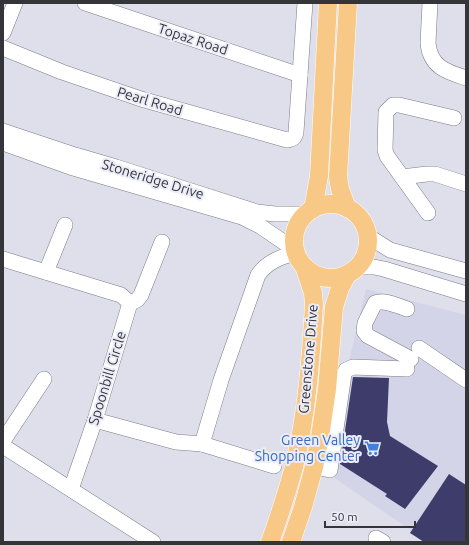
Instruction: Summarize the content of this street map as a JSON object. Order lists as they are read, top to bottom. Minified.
{"streets":{"main road":["Greenstone Drive"],"street":["Topaz Road","Pearl Road","Stoneridge Drive","Spoonbill Circle"]},"crossings":[["Topaz Road","Pearl Road"],["Stoneridge Drive","Greenstone Drive"]],"places":{"supermarket":["Green Valley Shopping Center"]},"scale_bar":"50 m"}
